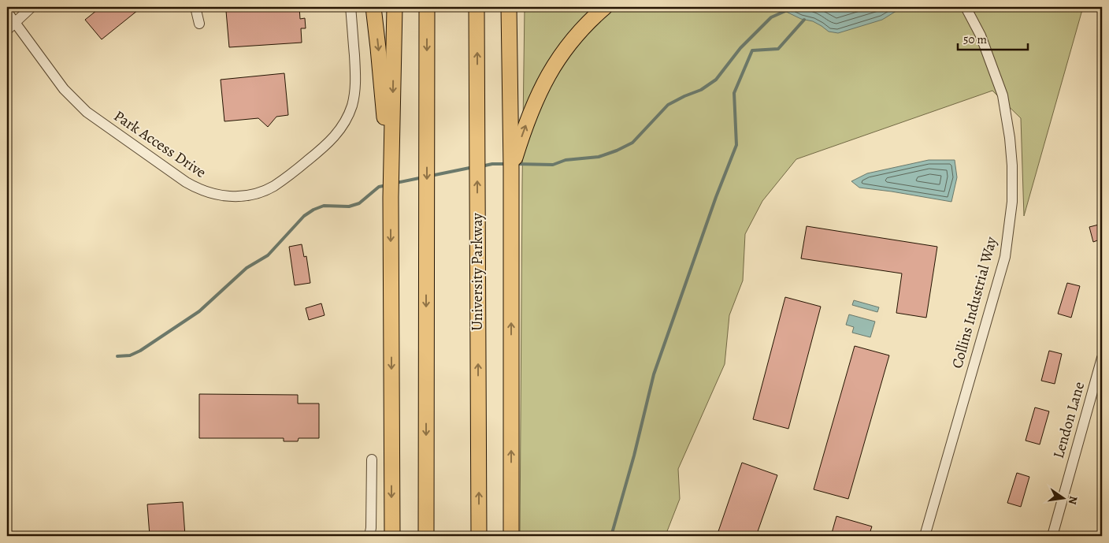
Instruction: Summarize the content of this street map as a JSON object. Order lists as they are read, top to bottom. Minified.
{"streets":{"highway":["University Parkway"],"street":["Park Access Drive","Collins Industrial Way","Lendon Lane"]},"scale_bar":"50 m","north":"right"}
